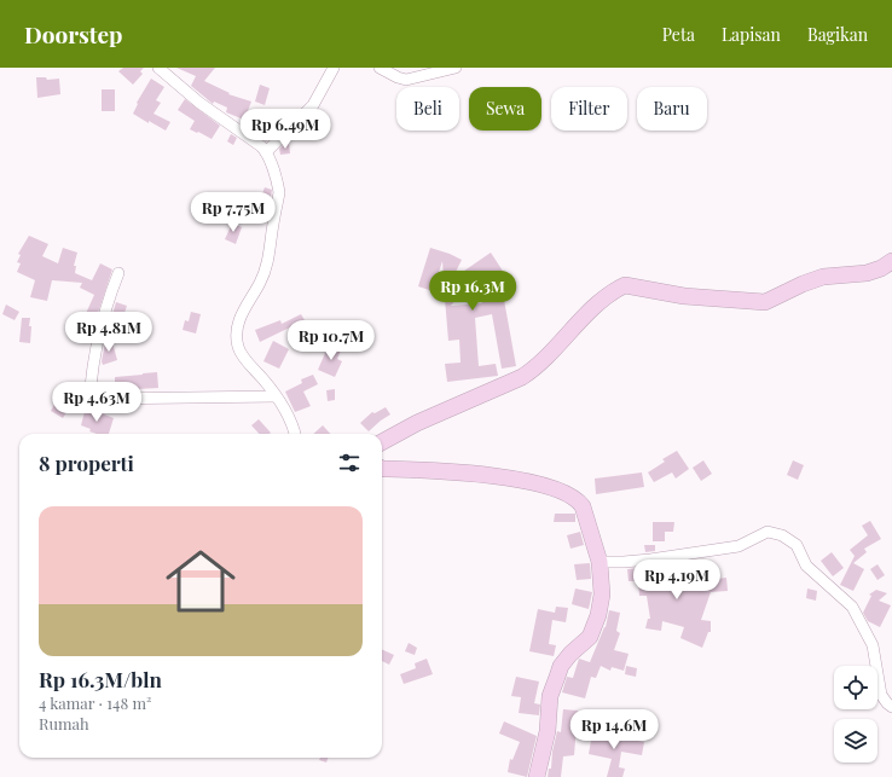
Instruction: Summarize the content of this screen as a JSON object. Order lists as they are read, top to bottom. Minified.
{"page":{"header":"Doorstep","nav":["Peta","Lapisan","Bagikan"],"chip":["Beli","Sewa","Filter","Baru"],"price":["Rp 6.49M","Rp 7.75M","Rp 16.3M","Rp 4.81M","Rp 10.7M","Rp 4.63M","Rp 4.19M","Rp 14.6M"],"heading":"8 properti","list":[{"name":"Rp 16.3M/bln","note":"4 kamar · 148 m² · Rumah"}]}}
